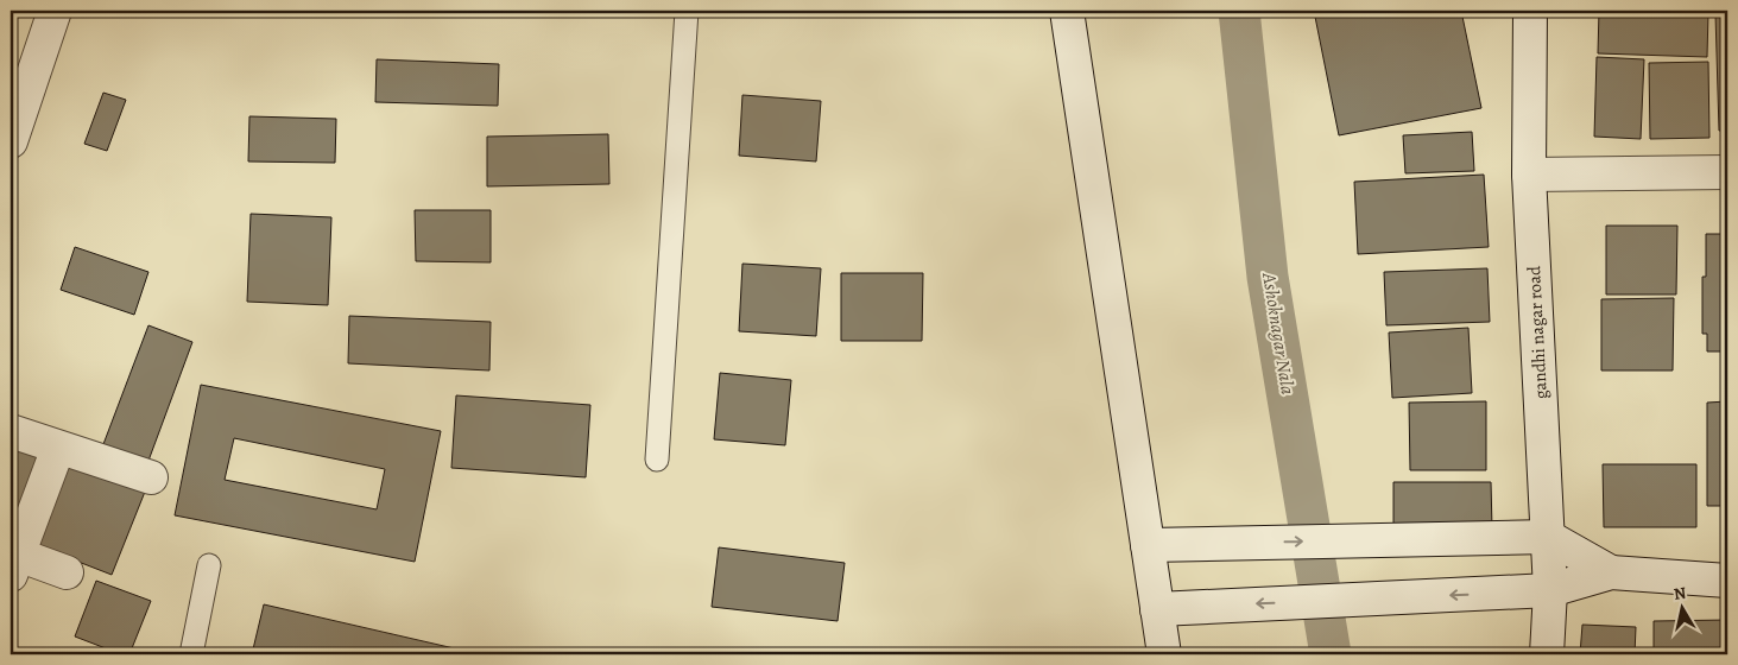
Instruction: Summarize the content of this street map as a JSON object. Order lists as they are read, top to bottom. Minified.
{"streets":{"street":["gandhi nagar road"]},"water":["Ashoknagar Nala"],"north":"top"}
